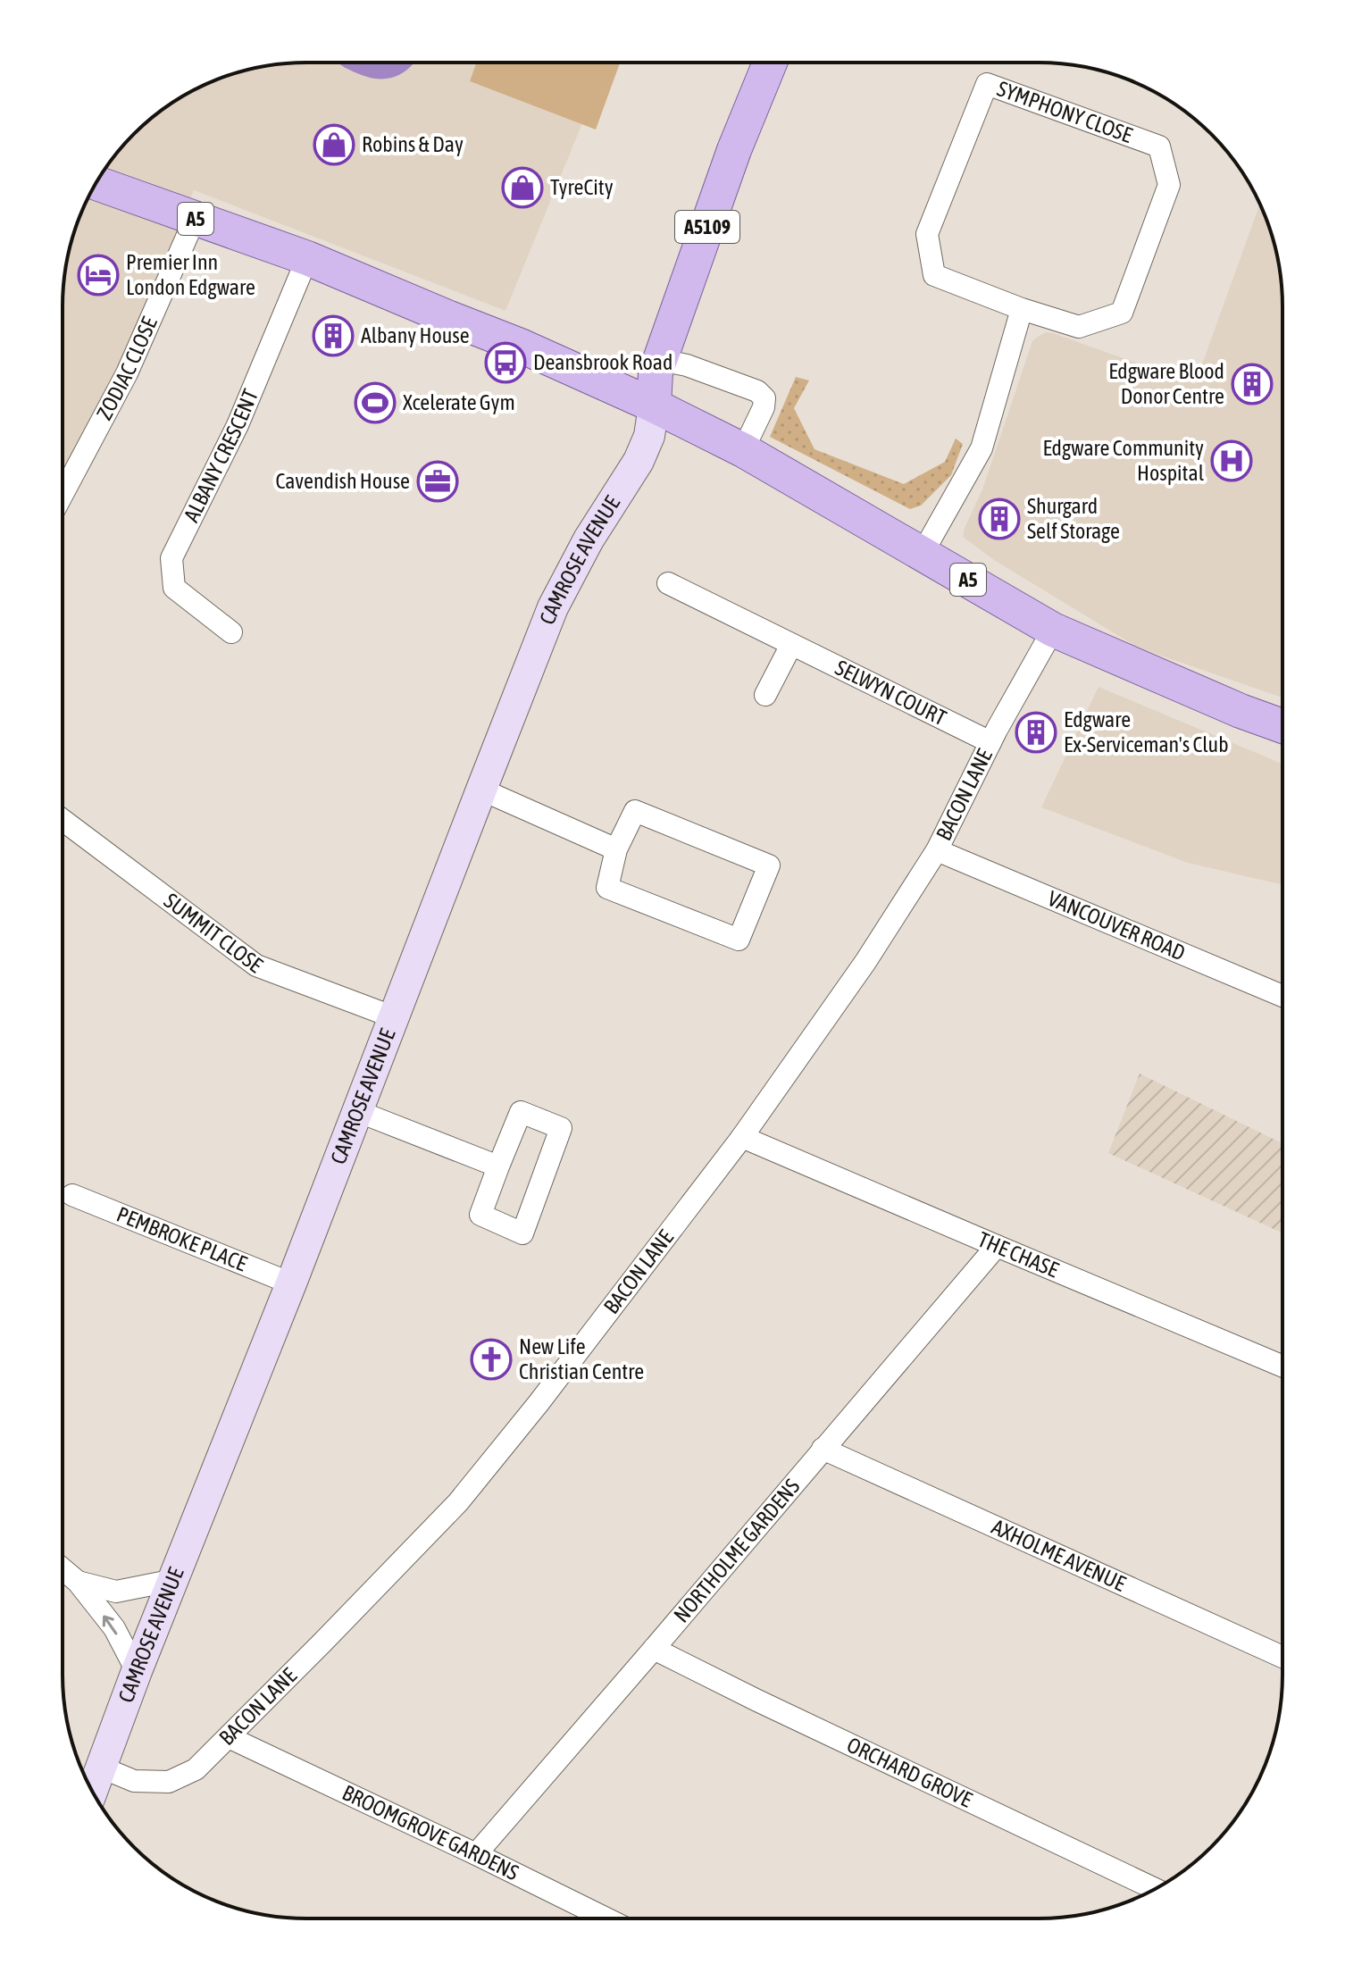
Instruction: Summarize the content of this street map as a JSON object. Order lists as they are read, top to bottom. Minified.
{"streets":{"main road":["A5","A5109"],"street":["SYMPHONY CLOSE","ZODIAC CLOSE","ALBANY CRESCENT","CAMROSE AVENUE","SELWYN COURT","BACON LANE","VANCOUVER ROAD","SUMMIT CLOSE","PEMBROKE PLACE","THE CHASE","NORTHOLME GARDENS","AXHOLME AVENUE","ORCHARD GROVE","BROOMGROVE GARDENS"]},"crossings":[["A5","A5109"],["A5","ZODIAC CLOSE"],["A5","ALBANY CRESCENT"],["A5","CAMROSE AVENUE"],["A5","BACON LANE"],["A5109","CAMROSE AVENUE"],["CAMROSE AVENUE","BACON LANE"],["CAMROSE AVENUE","SUMMIT CLOSE"],["CAMROSE AVENUE","PEMBROKE PLACE"],["SELWYN COURT","BACON LANE"],["BACON LANE","VANCOUVER ROAD"],["BACON LANE","THE CHASE"],["BACON LANE","BROOMGROVE GARDENS"],["THE CHASE","NORTHOLME GARDENS"],["NORTHOLME GARDENS","AXHOLME AVENUE"],["NORTHOLME GARDENS","ORCHARD GROVE"],["NORTHOLME GARDENS","BROOMGROVE GARDENS"]],"places":{"shop":["Robins & Day","TyreCity"],"hotel":["Premier Inn London Edgware"],"building":["Albany House","Edgware Blood Donor Centre","Shurgard Self Storage","Edgware Ex-Serviceman's Club"],"bus stop":["Deansbrook Road"],"sports":["Xcelerate Gym"],"hospital":["Edgware Community Hospital"],"office":["Cavendish House"],"church":["New Life Christian Centre"]}}
